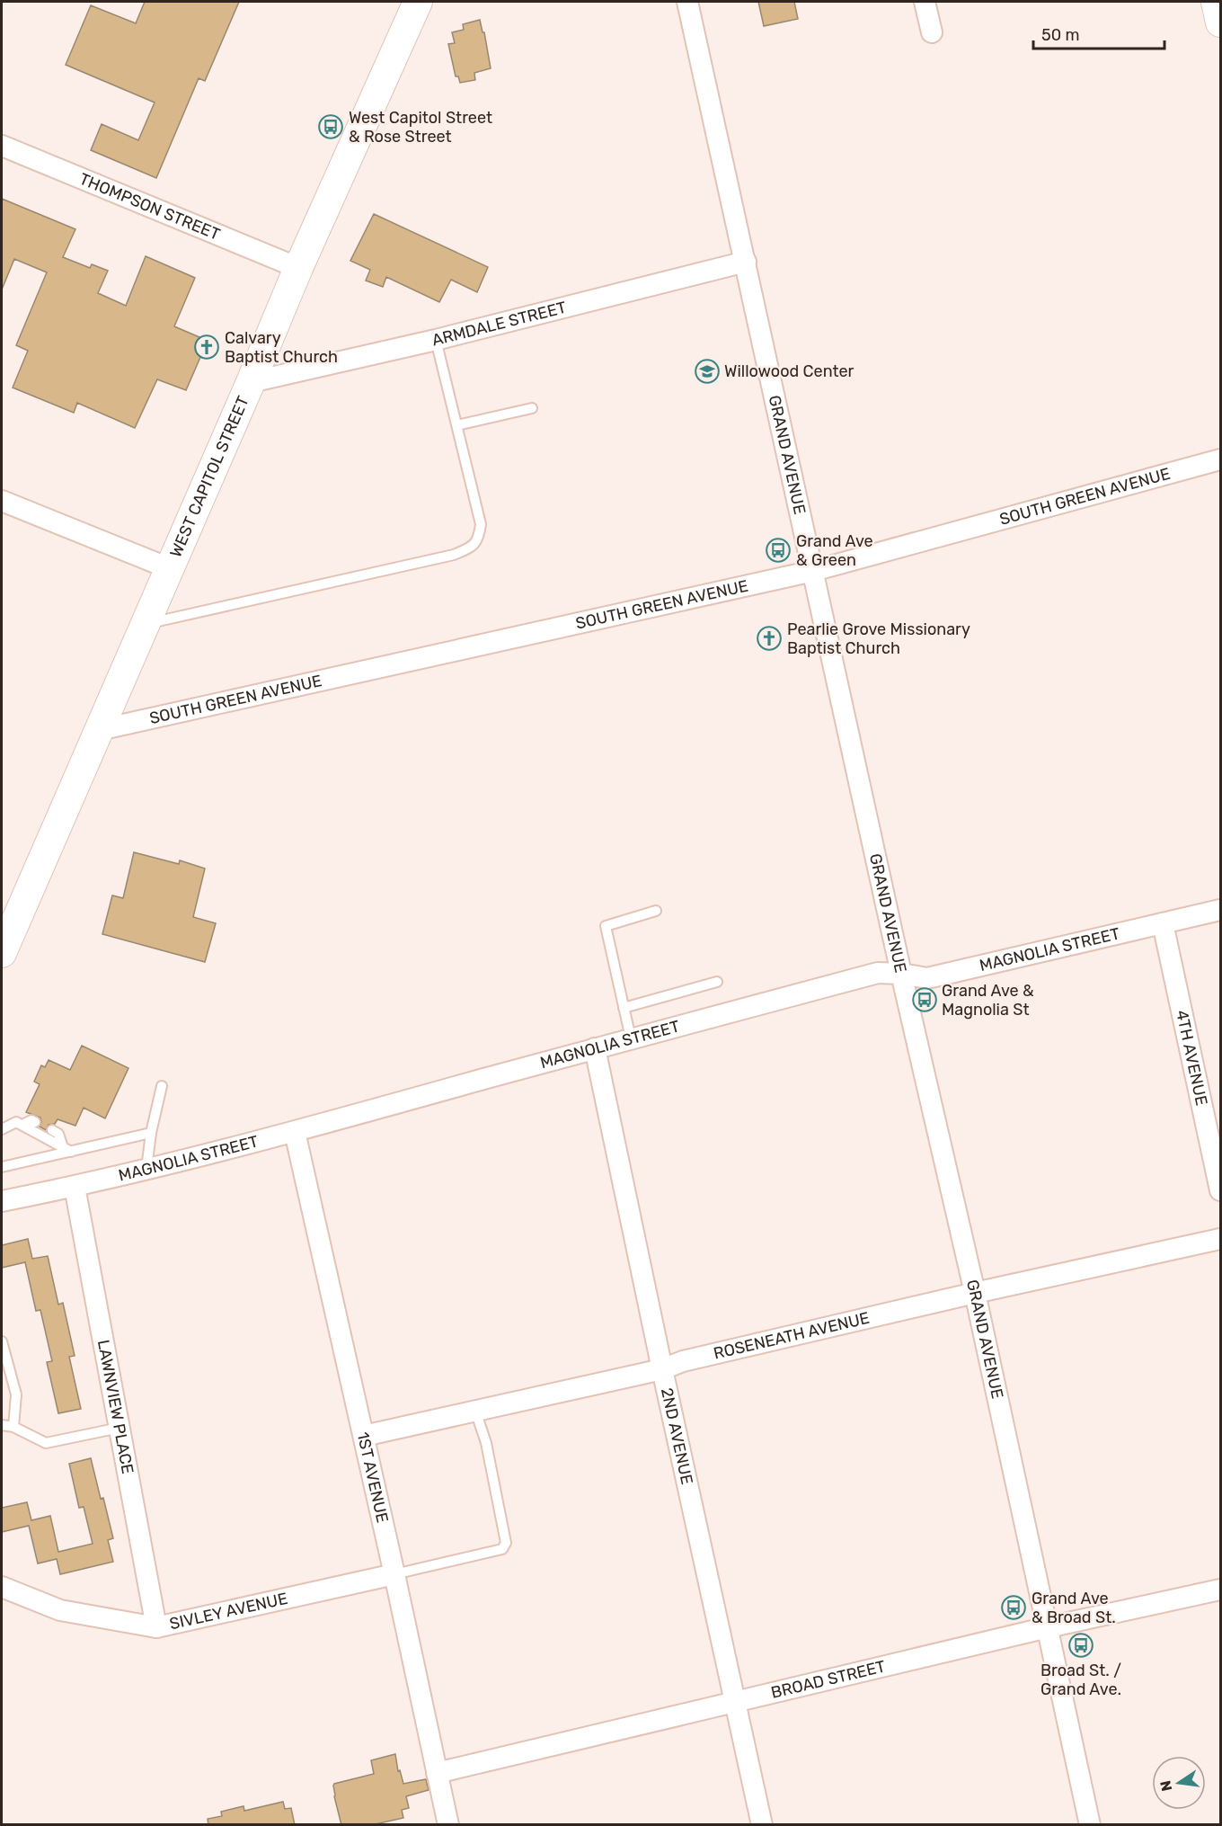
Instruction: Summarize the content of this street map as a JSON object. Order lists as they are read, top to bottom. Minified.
{"streets":{"main road":["WEST CAPITOL STREET"],"street":["THOMPSON STREET","ARMDALE STREET","GRAND AVENUE","SOUTH GREEN AVENUE","MAGNOLIA STREET","4TH AVENUE","ROSENEATH AVENUE","LAWNVIEW PLACE","2ND AVENUE","1ST AVENUE","SIVLEY AVENUE","BROAD STREET"]},"crossings":[["THOMPSON STREET","WEST CAPITOL STREET"],["ARMDALE STREET","GRAND AVENUE"],["ARMDALE STREET","WEST CAPITOL STREET"],["GRAND AVENUE","SOUTH GREEN AVENUE"],["GRAND AVENUE","MAGNOLIA STREET"],["GRAND AVENUE","ROSENEATH AVENUE"],["GRAND AVENUE","BROAD STREET"],["WEST CAPITOL STREET","SOUTH GREEN AVENUE"],["MAGNOLIA STREET","4TH AVENUE"],["MAGNOLIA STREET","LAWNVIEW PLACE"],["MAGNOLIA STREET","2ND AVENUE"],["MAGNOLIA STREET","1ST AVENUE"],["ROSENEATH AVENUE","2ND AVENUE"],["ROSENEATH AVENUE","1ST AVENUE"],["LAWNVIEW PLACE","SIVLEY AVENUE"],["2ND AVENUE","BROAD STREET"],["1ST AVENUE","SIVLEY AVENUE"],["1ST AVENUE","BROAD STREET"]],"places":{"bus stop":["West Capitol Street & Rose Street","Grand Ave & Green","Grand Ave & Magnolia St","Grand Ave & Broad St.","Broad St. / Grand Ave."],"church":["Calvary Baptist Church","Pearlie Grove Missionary Baptist Church"],"school or university":["Willowood Center"]},"scale_bar":"50 m","north":"left"}
